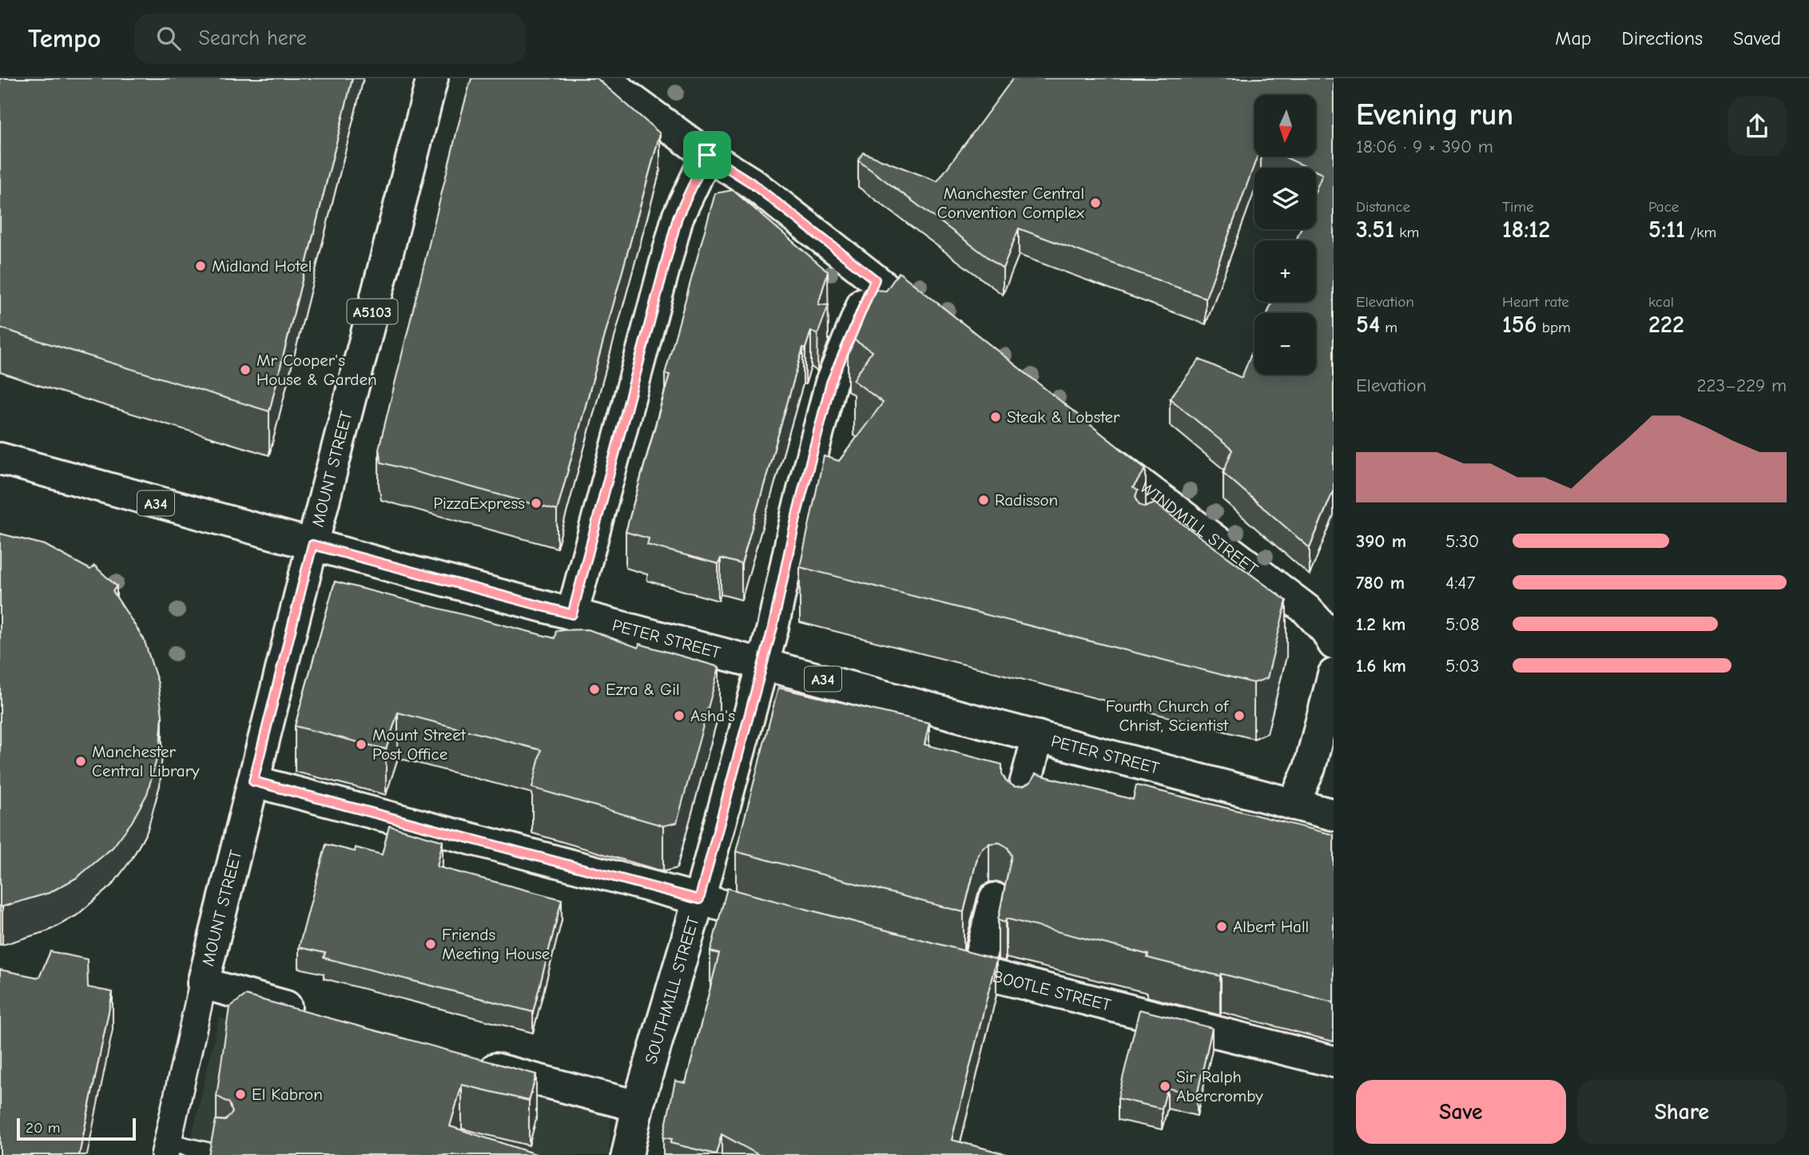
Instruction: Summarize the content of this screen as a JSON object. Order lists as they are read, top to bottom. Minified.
{"streets":{"street":["A5103","MOUNT STREET","A34","WINDMILL STREET","PETER STREET","SOUTHMILL STREET","BOOTLE STREET"]},"crossings":[["MOUNT STREET","PETER STREET"],["PETER STREET","SOUTHMILL STREET"]],"places":["Manchester Central Convention Complex","Midland Hotel","Mr Cooper's House & Garden","Steak & Lobster","Radisson","PizzaExpress","Ezra & Gil","Asha's","Fourth Church of Christ, Scientist","Mount Street Post Office","Manchester Central Library","Albert Hall","Friends Meeting House","Sir Ralph Abercromby","El Kabron"],"scale_bar":"20 m","north":"bottom","page":{"header":"Tempo","search":"Search here","nav":["Map","Directions","Saved"],"heading":["Evening run","18:06 · 9 × 390 m"],"map_buttons":["+","−"],"stats":[["Distance","3.51 km"],["Time","18:12"],["Pace","5:11 /km"],["Elevation","54 m"],["Heart rate","156 bpm"],["kcal","222"]],"chart":["Elevation","223–229 m"],"list":[{"name":"390 m","note":"5:30"},{"name":"780 m","note":"4:47"},{"name":"1.2 km","note":"5:08"},{"name":"1.6 km","note":"5:03"}],"buttons":["Save","Share"],"scale":"20 m"}}
